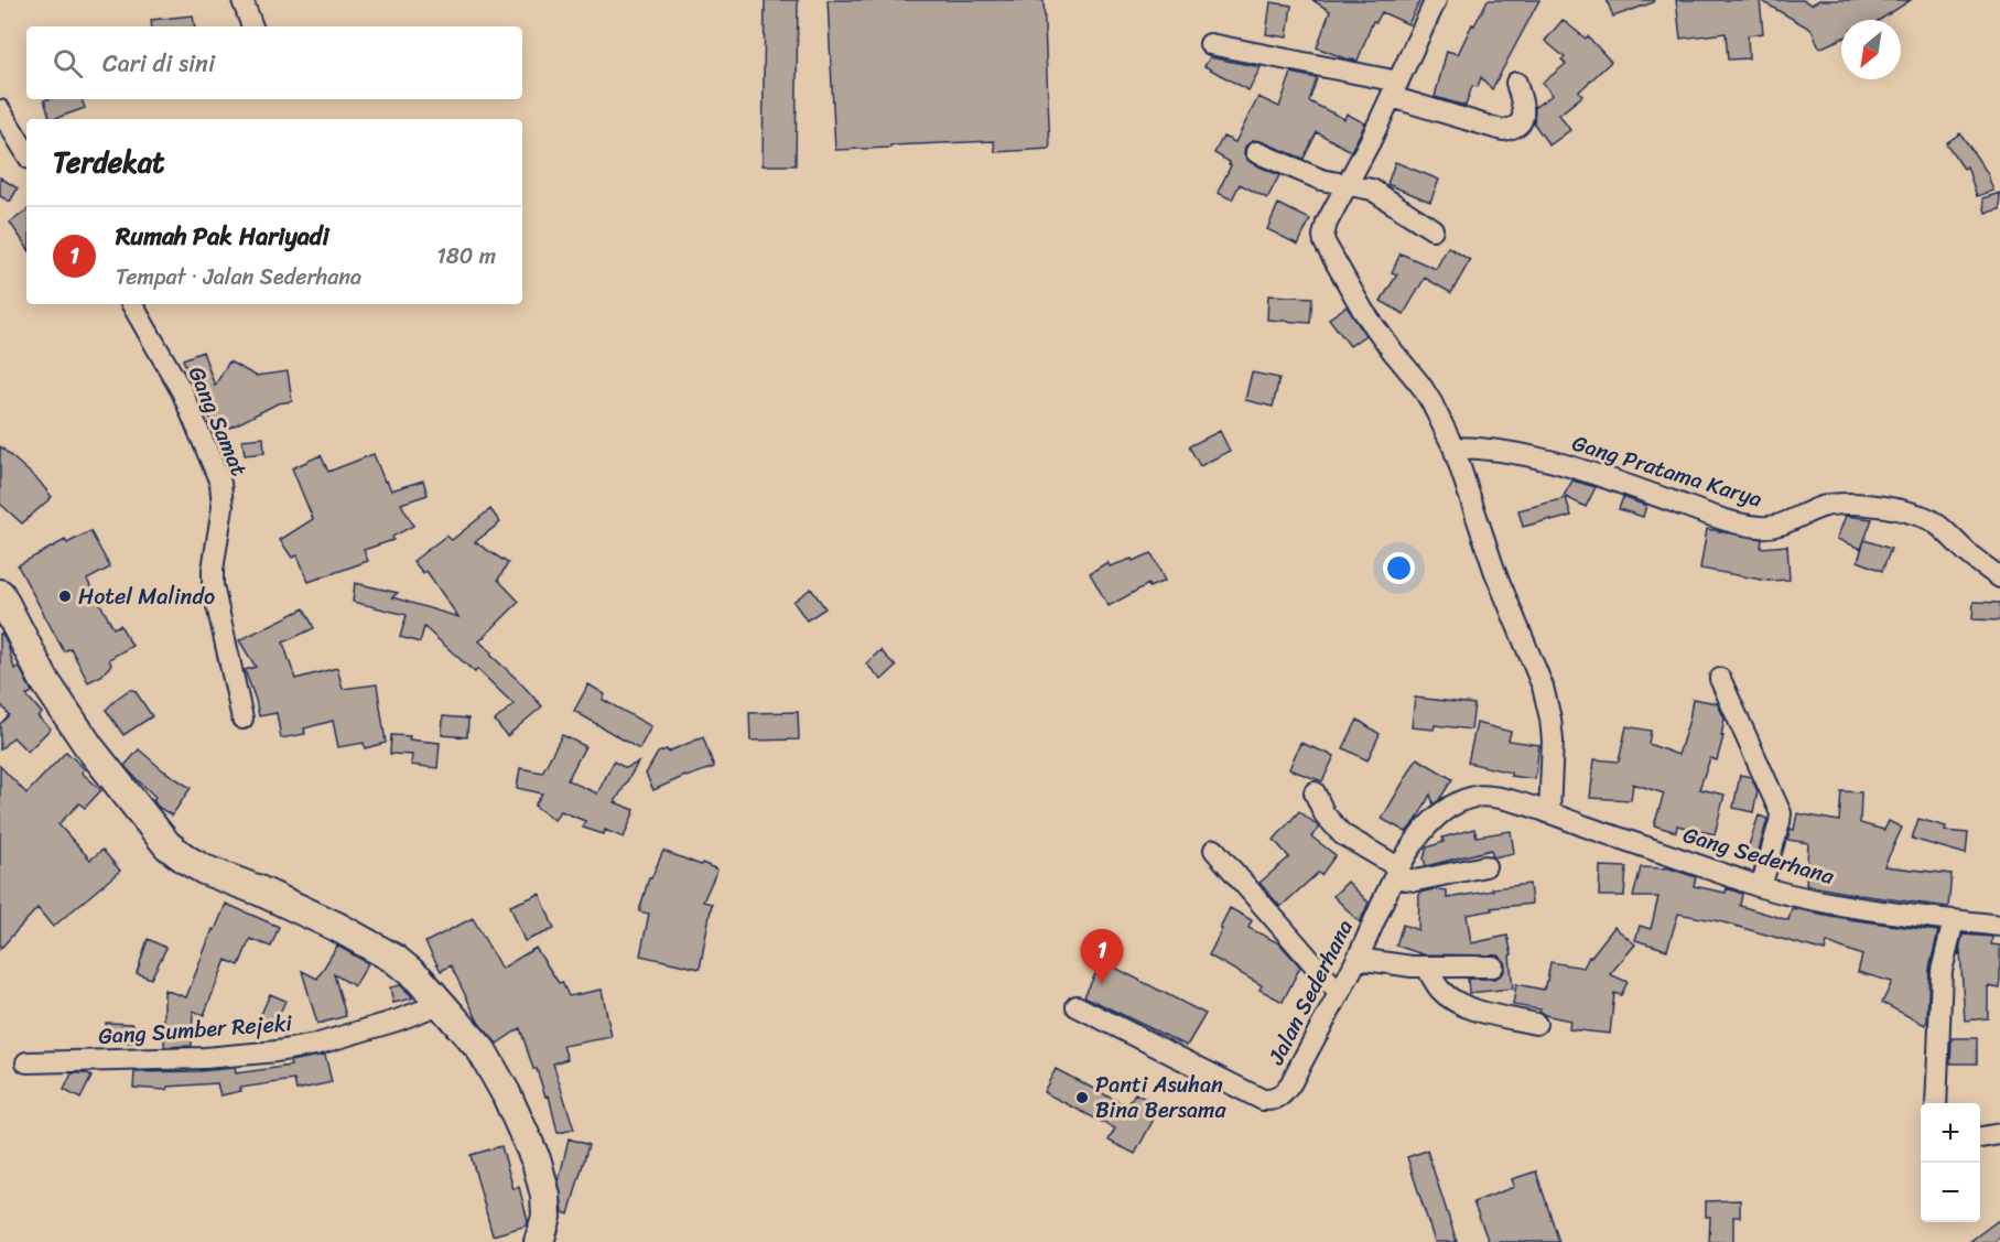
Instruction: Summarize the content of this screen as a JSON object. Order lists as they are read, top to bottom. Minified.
{"streets":{"street":["Gang Samat","Gang Pratama Karya","Gang Sederhana","Jalan Sederhana","Gang Sumber Rejeki"]},"crossings":[["Gang Sederhana","Jalan Sederhana"]],"places":["Hotel Malindo","Panti Asuhan Bina Bersama"],"north":"bottom left","page":{"search":"Cari di sini","heading":"Terdekat","list":[{"mark":"1","name":"Rumah Pak Hariyadi","note":"Tempat · Jalan Sederhana","value":"180 m"}],"pins":"1","map_buttons":["+","−"]}}
